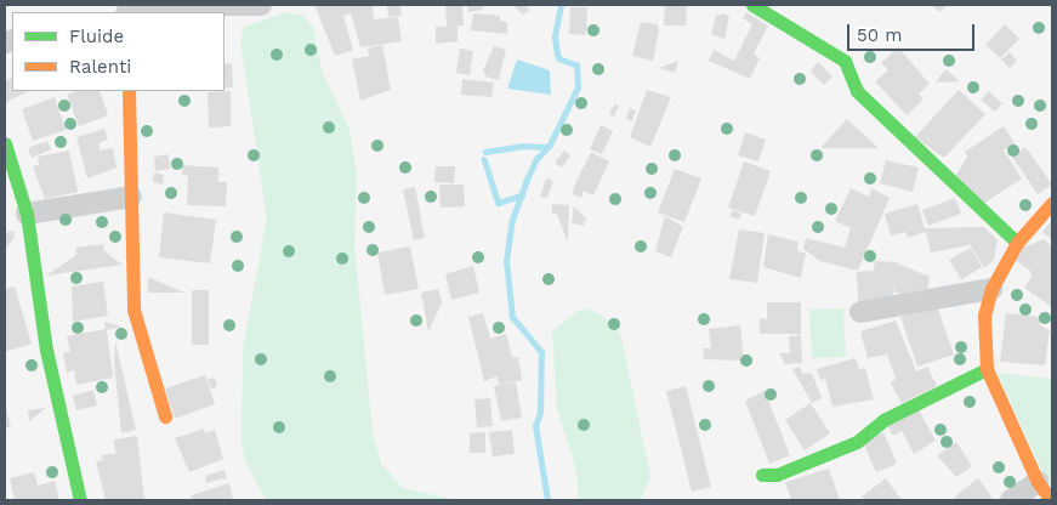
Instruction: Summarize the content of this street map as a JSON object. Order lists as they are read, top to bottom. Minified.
{"legend":["Fluide","Ralenti"],"scale_bar":"50 m"}
